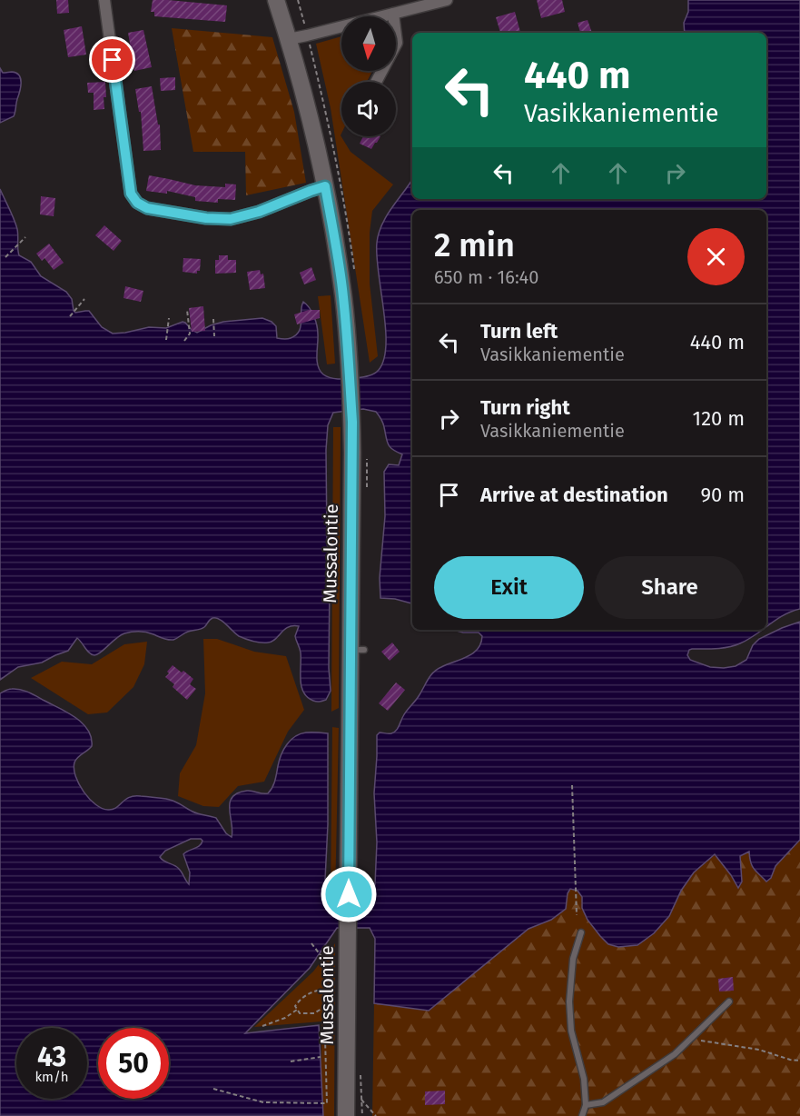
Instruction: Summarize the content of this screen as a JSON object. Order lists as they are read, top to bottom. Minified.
{"streets":{"main road":["Mussalontie"]},"north":"bottom","page":{"turn":["440 m","Vasikkaniementie"],"heading":["2 min","650 m · 16:40"],"list":[{"name":"Turn left","note":"Vasikkaniementie","value":"440 m"},{"name":"Turn right","note":"Vasikkaniementie","value":"120 m"},{"name":"Arrive at destination","value":"90 m"}],"buttons":["Exit","Share"],"speed":"43 km/h","limit":"50"}}
